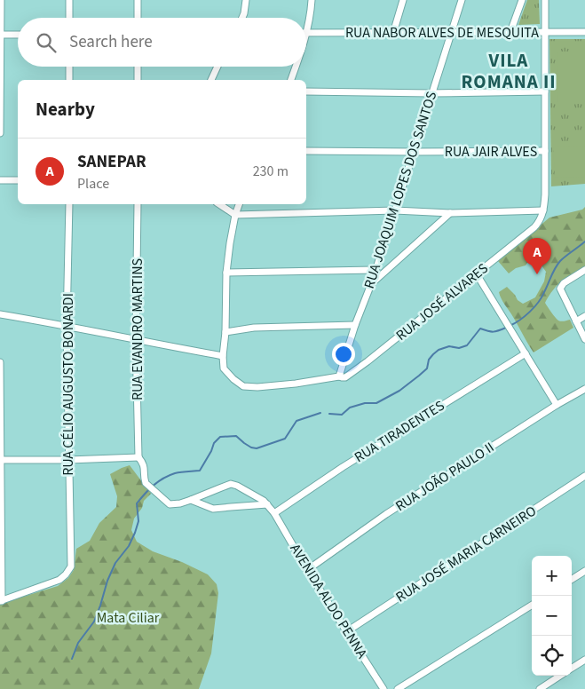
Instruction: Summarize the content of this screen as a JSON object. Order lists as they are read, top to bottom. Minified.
{"streets":{"street":["RUA NABOR ALVES DE MESQUITA","RUA JAIR ALVES","RUA JOAQUIM LOPES DOS SANTOS","RUA JOSÉ ALVARES","RUA EVANDRO MARTINS","RUA CÉLIO AUGUSTO BONARDI","RUA TIRADENTES","RUA JOÃO PAULO II","RUA JOSÉ MARIA CARNEIRO","AVENIDA ALDO PENNA"]},"crossings":[["RUA NABOR ALVES DE MESQUITA","RUA JOAQUIM LOPES DOS SANTOS"],["RUA JAIR ALVES","RUA JOAQUIM LOPES DOS SANTOS"],["RUA JOAQUIM LOPES DOS SANTOS","RUA JOSÉ ALVARES"],["RUA EVANDRO MARTINS","AVENIDA ALDO PENNA"],["RUA TIRADENTES","AVENIDA ALDO PENNA"],["RUA JOÃO PAULO II","AVENIDA ALDO PENNA"],["RUA JOSÉ MARIA CARNEIRO","AVENIDA ALDO PENNA"]],"districts":["VILA ROMANA II"],"parks":["Mata Ciliar"],"page":{"search":"Search here","heading":"Nearby","list":[{"mark":"A","name":"SANEPAR","note":"Place","value":"230 m"}],"pins":"A","map_buttons":["+","−"]}}
